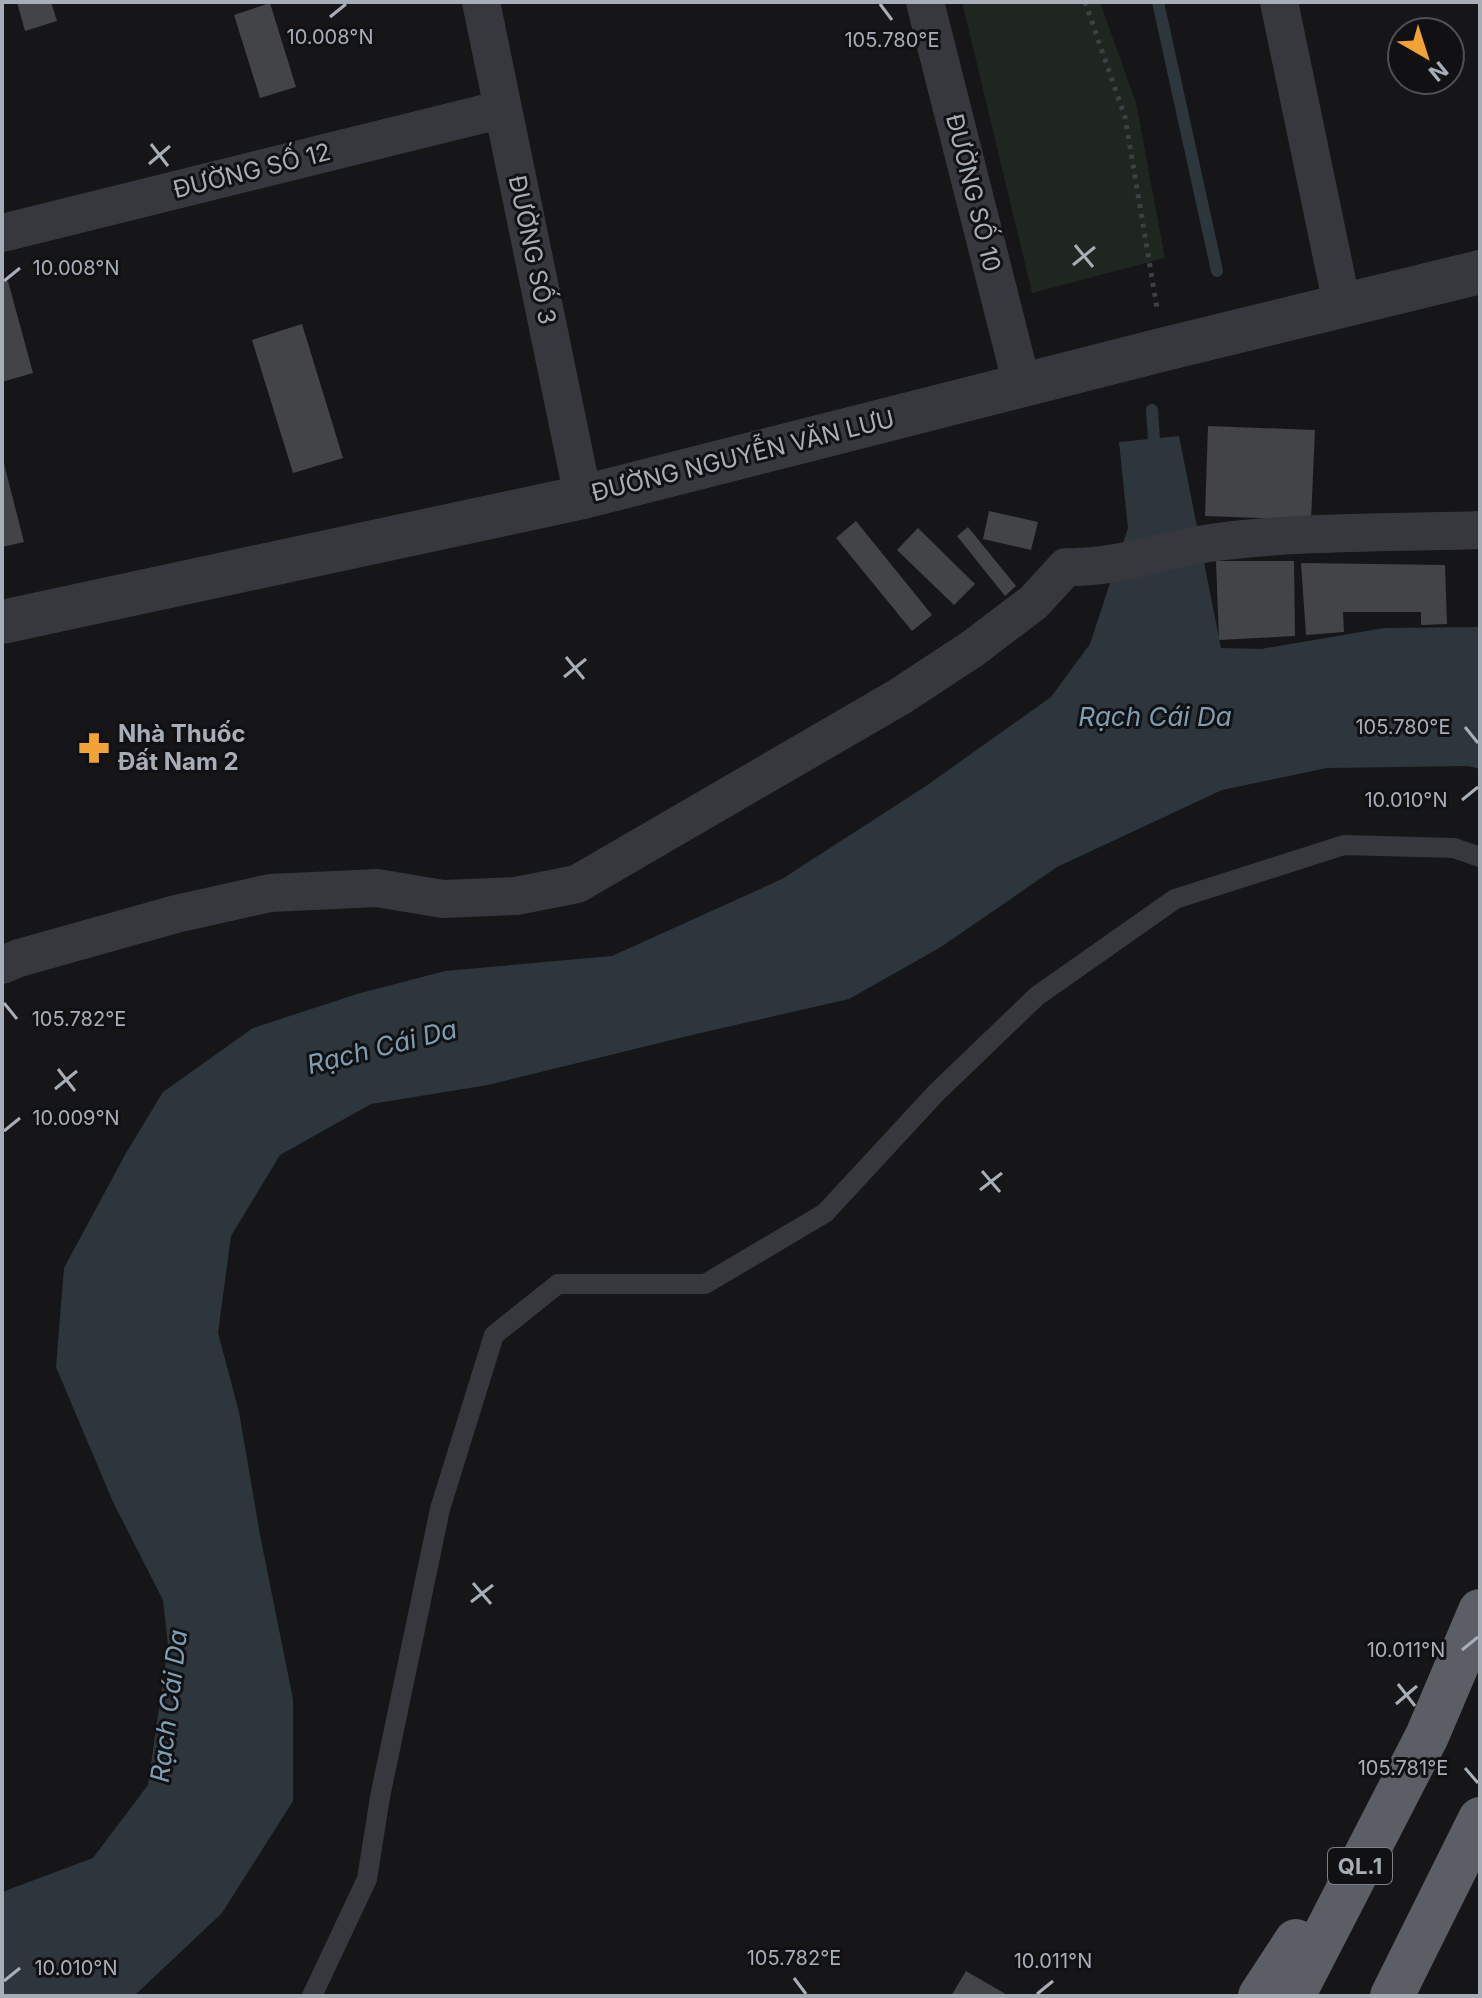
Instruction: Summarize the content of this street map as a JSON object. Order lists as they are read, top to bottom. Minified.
{"streets":{"highway":["QL.1"],"street":["ĐƯỜNG SỐ 12","ĐƯỜNG SỐ 10","ĐƯỜNG SỐ 3","ĐƯỜNG NGUYỄN VĂN LƯU"]},"crossings":[["ĐƯỜNG SỐ 12","ĐƯỜNG SỐ 3"],["ĐƯỜNG SỐ 10","ĐƯỜNG NGUYỄN VĂN LƯU"],["ĐƯỜNG SỐ 3","ĐƯỜNG NGUYỄN VĂN LƯU"]],"water":["Rạch Cái Da"],"places":{"pharmacy":["Nhà Thuốc Đất Nam 2"]},"north":"bottom right","coordinates":["10.008°N","105.780°E","10.010°N","105.782°E","10.009°N","10.011°N","105.781°E"]}
